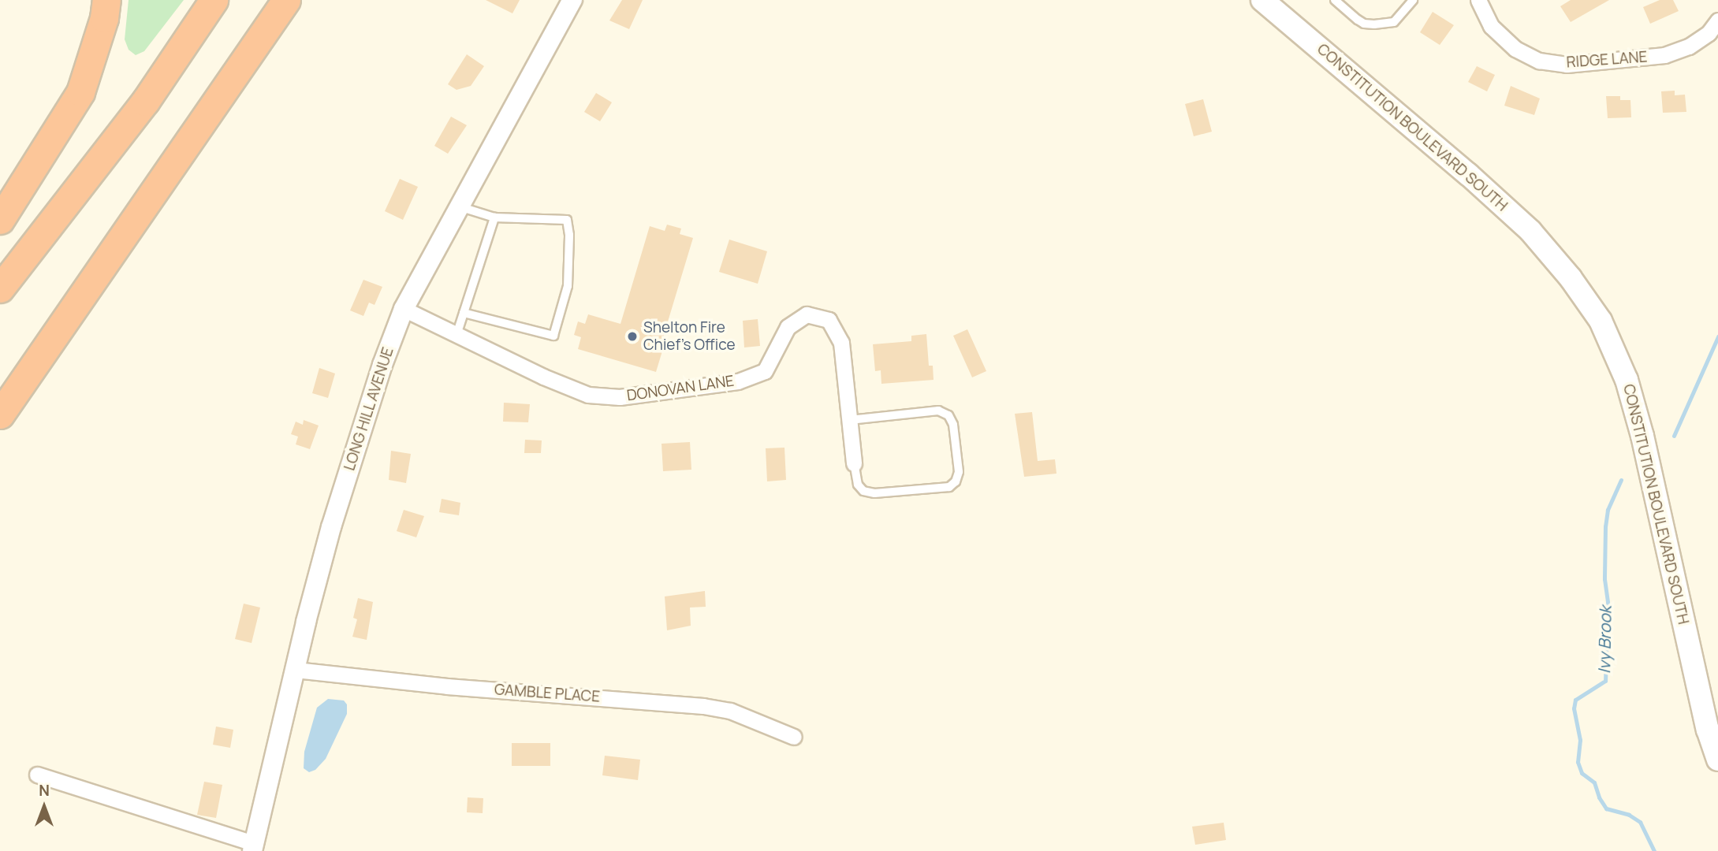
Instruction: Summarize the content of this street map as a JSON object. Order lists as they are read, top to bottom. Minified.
{"streets":{"main road":["CONSTITUTION BOULEVARD SOUTH"],"street":["RIDGE LANE","DONOVAN LANE","LONG HILL AVENUE","GAMBLE PLACE"]},"crossings":[["DONOVAN LANE","LONG HILL AVENUE"],["LONG HILL AVENUE","GAMBLE PLACE"]],"water":["Ivy Brook"],"places":["Shelton Fire Chief's Office"],"north":"top"}
